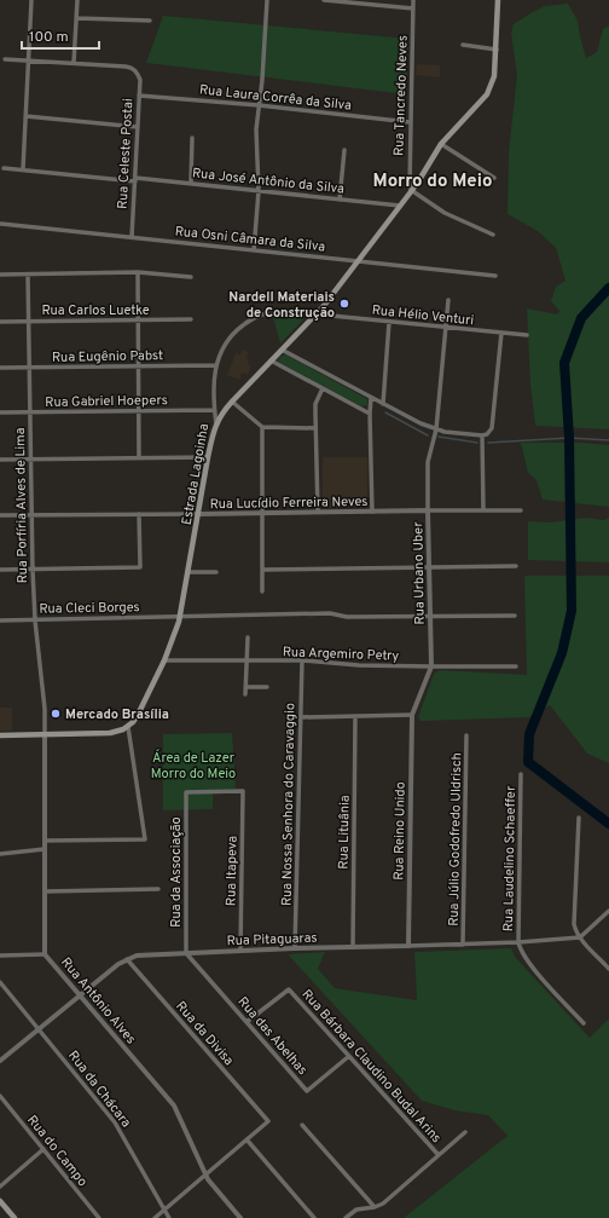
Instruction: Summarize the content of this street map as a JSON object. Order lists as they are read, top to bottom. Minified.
{"streets":{"main road":["Estrada Lagoinha"],"street":["Rua Tancredo Neves","Rua Laura Corrêa da Silva","Rua Celeste Postai","Rua José Antônio da Silva","Rua Osni Câmara da Silva","Rua Carlos Luetke","Rua Hélio Venturi","Rua Eugênio Pabst","Rua Gabriel Hoepers","Rua Lucídio Ferreira Neves","Rua Porfíria Alves de Lima","Rua Urbano Uber","Rua Cleci Borges","Rua Argemiro Petry","Rua Nossa Senhora do Caravaggio","Rua Reino Unido","Rua Lituânia","Rua Júlio Godofredo Uldrisch","Rua Laudelino Schaeffer","Rua Itapeva","Rua da Associação","Rua Pitaguaras","Rua Antônio Alves","Rua da Divisa","Rua das Abelhas","Rua Bárbara Claudino Budal Arins","Rua da Chácara","Rua do Campo"]},"crossings":[["Rua Tancredo Neves","Rua Laura Corrêa da Silva"],["Rua Laura Corrêa da Silva","Rua Celeste Postai"],["Rua Celeste Postai","Rua José Antônio da Silva"],["Rua Celeste Postai","Rua Osni Câmara da Silva"],["Rua Carlos Luetke","Rua Porfíria Alves de Lima"],["Rua Hélio Venturi","Estrada Lagoinha"],["Rua Hélio Venturi","Rua Urbano Uber"],["Rua Eugênio Pabst","Estrada Lagoinha"],["Rua Eugênio Pabst","Rua Porfíria Alves de Lima"],["Rua Gabriel Hoepers","Estrada Lagoinha"],["Rua Gabriel Hoepers","Rua Porfíria Alves de Lima"],["Estrada Lagoinha","Rua Lucídio Ferreira Neves"],["Estrada Lagoinha","Rua Cleci Borges"],["Estrada Lagoinha","Rua Argemiro Petry"],["Rua Lucídio Ferreira Neves","Rua Porfíria Alves de Lima"],["Rua Lucídio Ferreira Neves","Rua Urbano Uber"],["Rua Porfíria Alves de Lima","Rua Cleci Borges"],["Rua Porfíria Alves de Lima","Rua Antônio Alves"],["Rua Urbano Uber","Rua Cleci Borges"],["Rua Urbano Uber","Rua Argemiro Petry"],["Rua Urbano Uber","Rua Reino Unido"],["Rua Argemiro Petry","Rua Nossa Senhora do Caravaggio"],["Rua Nossa Senhora do Caravaggio","Rua Pitaguaras"],["Rua Reino Unido","Rua Pitaguaras"],["Rua Lituânia","Rua Pitaguaras"],["Rua Júlio Godofredo Uldrisch","Rua Pitaguaras"],["Rua Laudelino Schaeffer","Rua Pitaguaras"],["Rua Itapeva","Rua da Associação"],["Rua Itapeva","Rua Pitaguaras"],["Rua da Associação","Rua Pitaguaras"],["Rua da Associação","Rua das Abelhas"],["Rua Pitaguaras","Rua Antônio Alves"],["Rua Pitaguaras","Rua da Divisa"],["Rua Pitaguaras","Rua das Abelhas"],["Rua Pitaguaras","Rua da Chácara"],["Rua das Abelhas","Rua Bárbara Claudino Budal Arins"]],"districts":["Morro do Meio"],"parks":["Área de Lazer Morro do Meio"],"places":["Nardell Materiais de Construção","Mercado Brasília"],"scale_bar":"100 m"}
